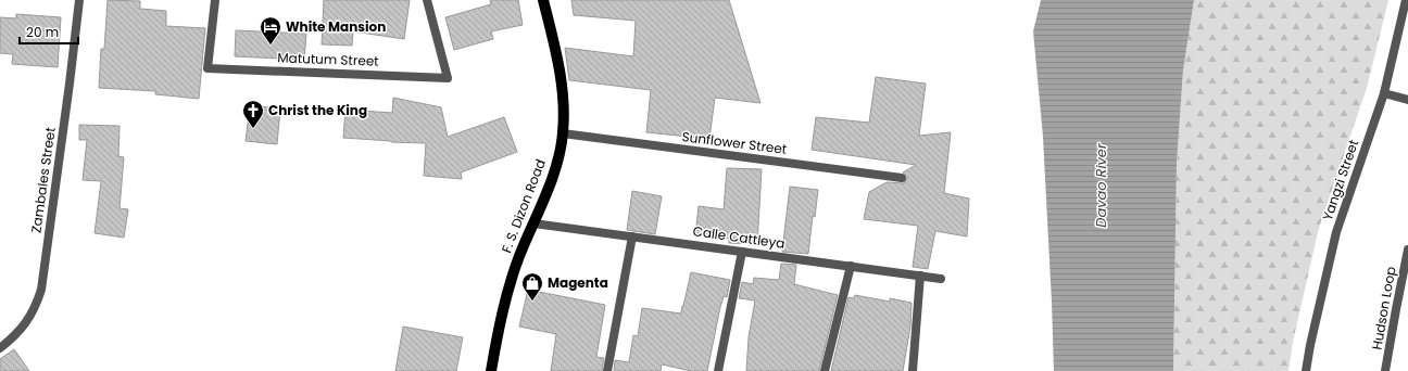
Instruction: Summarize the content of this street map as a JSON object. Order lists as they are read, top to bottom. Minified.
{"streets":{"main road":["F. S. Dizon Road"],"street":["Matutum Street","Sunflower Street","Zambales Street","Yangzi Street","Calle Cattleya","Hudson Loop"]},"crossings":[["Sunflower Street","F. S. Dizon Road"],["F. S. Dizon Road","Calle Cattleya"]],"water":["Davao River"],"places":{"hotel":["White Mansion"],"church":["Christ the King"],"shop":["Magenta"]},"scale_bar":"20 m"}
